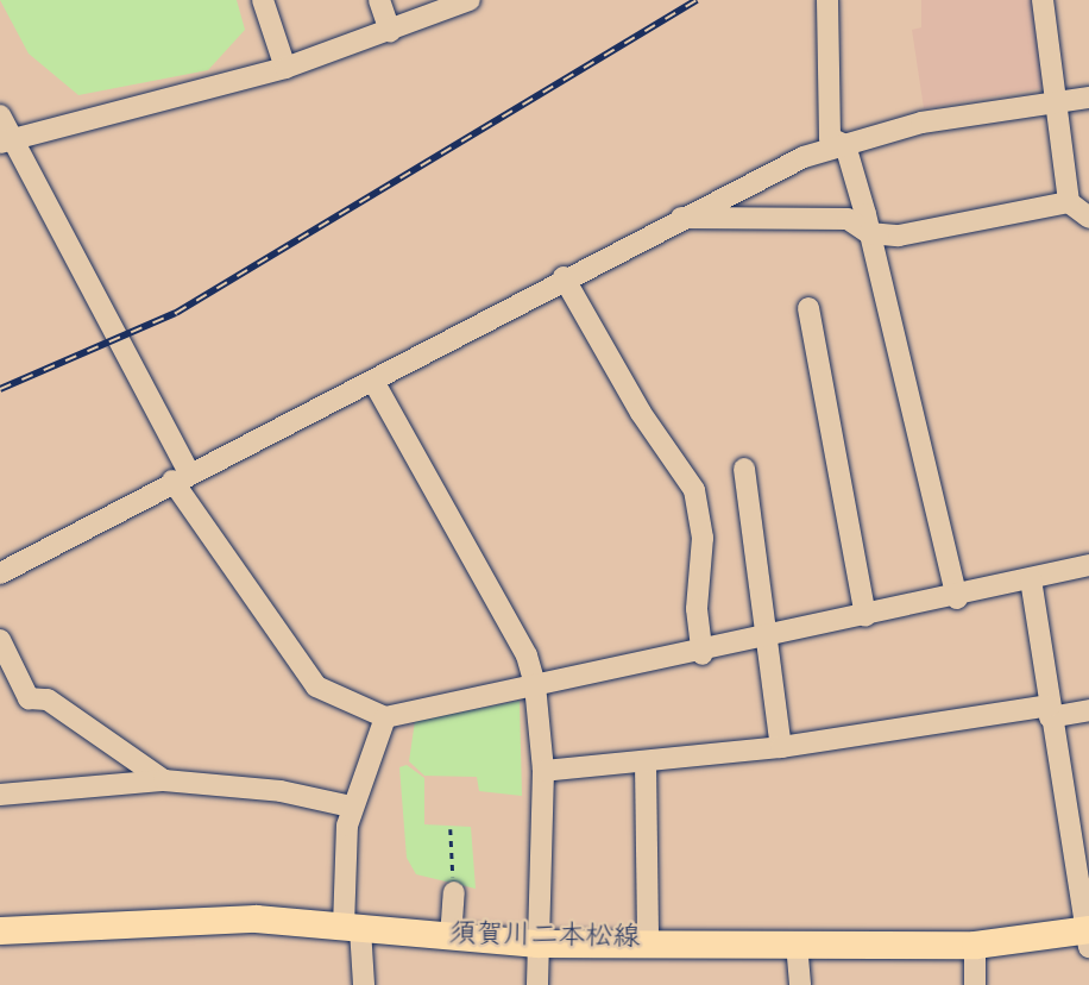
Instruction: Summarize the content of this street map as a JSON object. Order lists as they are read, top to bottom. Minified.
{"streets":{"main road":["須賀川二本松線"]}}
